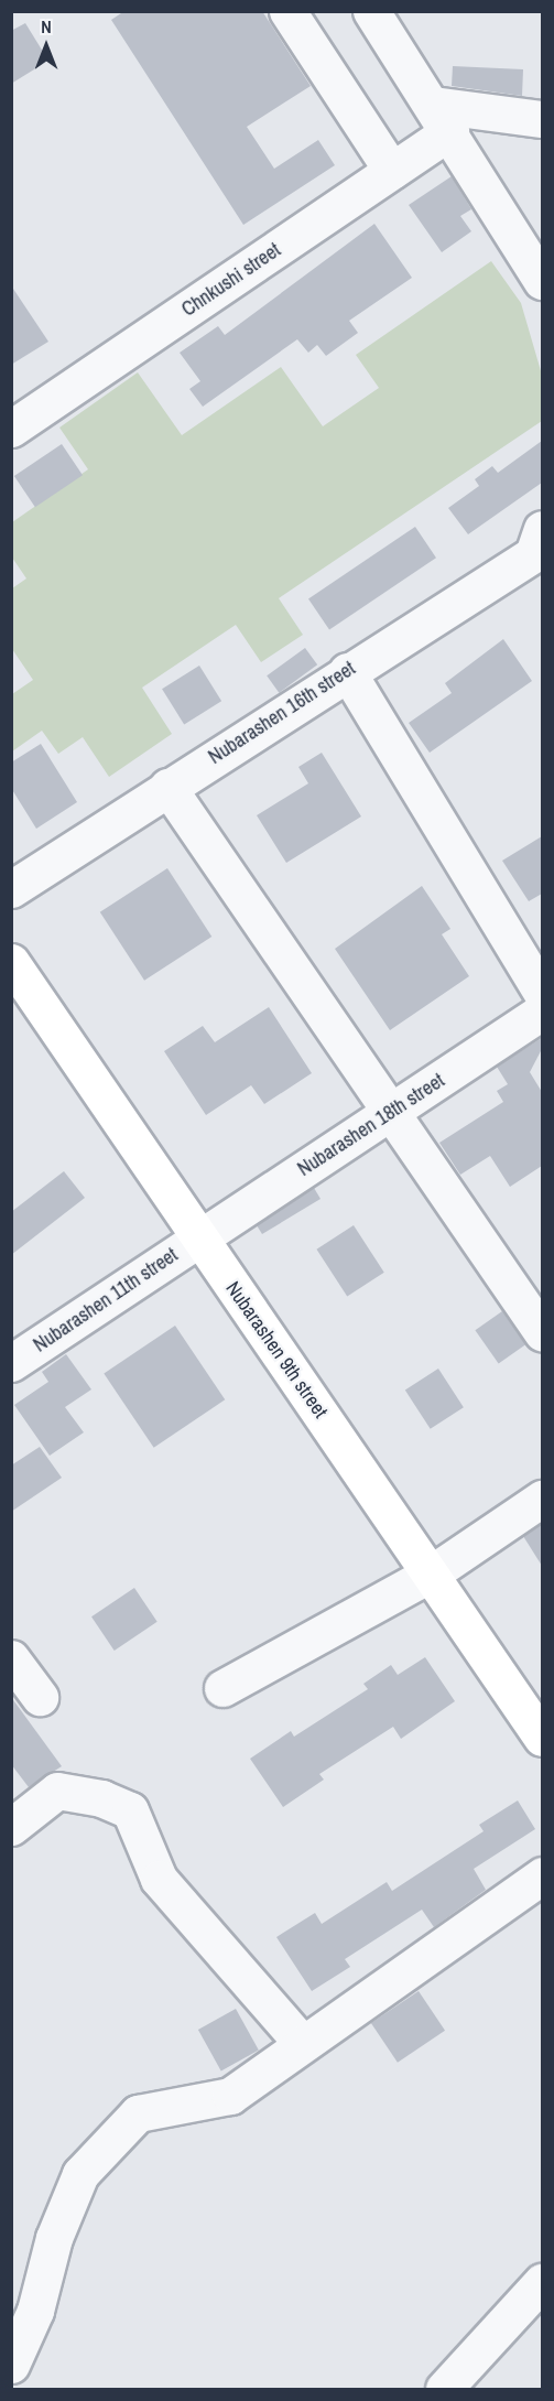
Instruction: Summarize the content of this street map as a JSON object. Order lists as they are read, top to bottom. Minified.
{"streets":{"main road":["Nubarashen 9th street"],"street":["Chnkushi street","Nubarashen 16th street","Nubarashen 18th street","Nubarashen 11th street"]},"crossings":[["Nubarashen 18th street","Nubarashen 11th street"],["Nubarashen 18th street","Nubarashen 9th street"],["Nubarashen 11th street","Nubarashen 9th street"]],"north":"top"}
